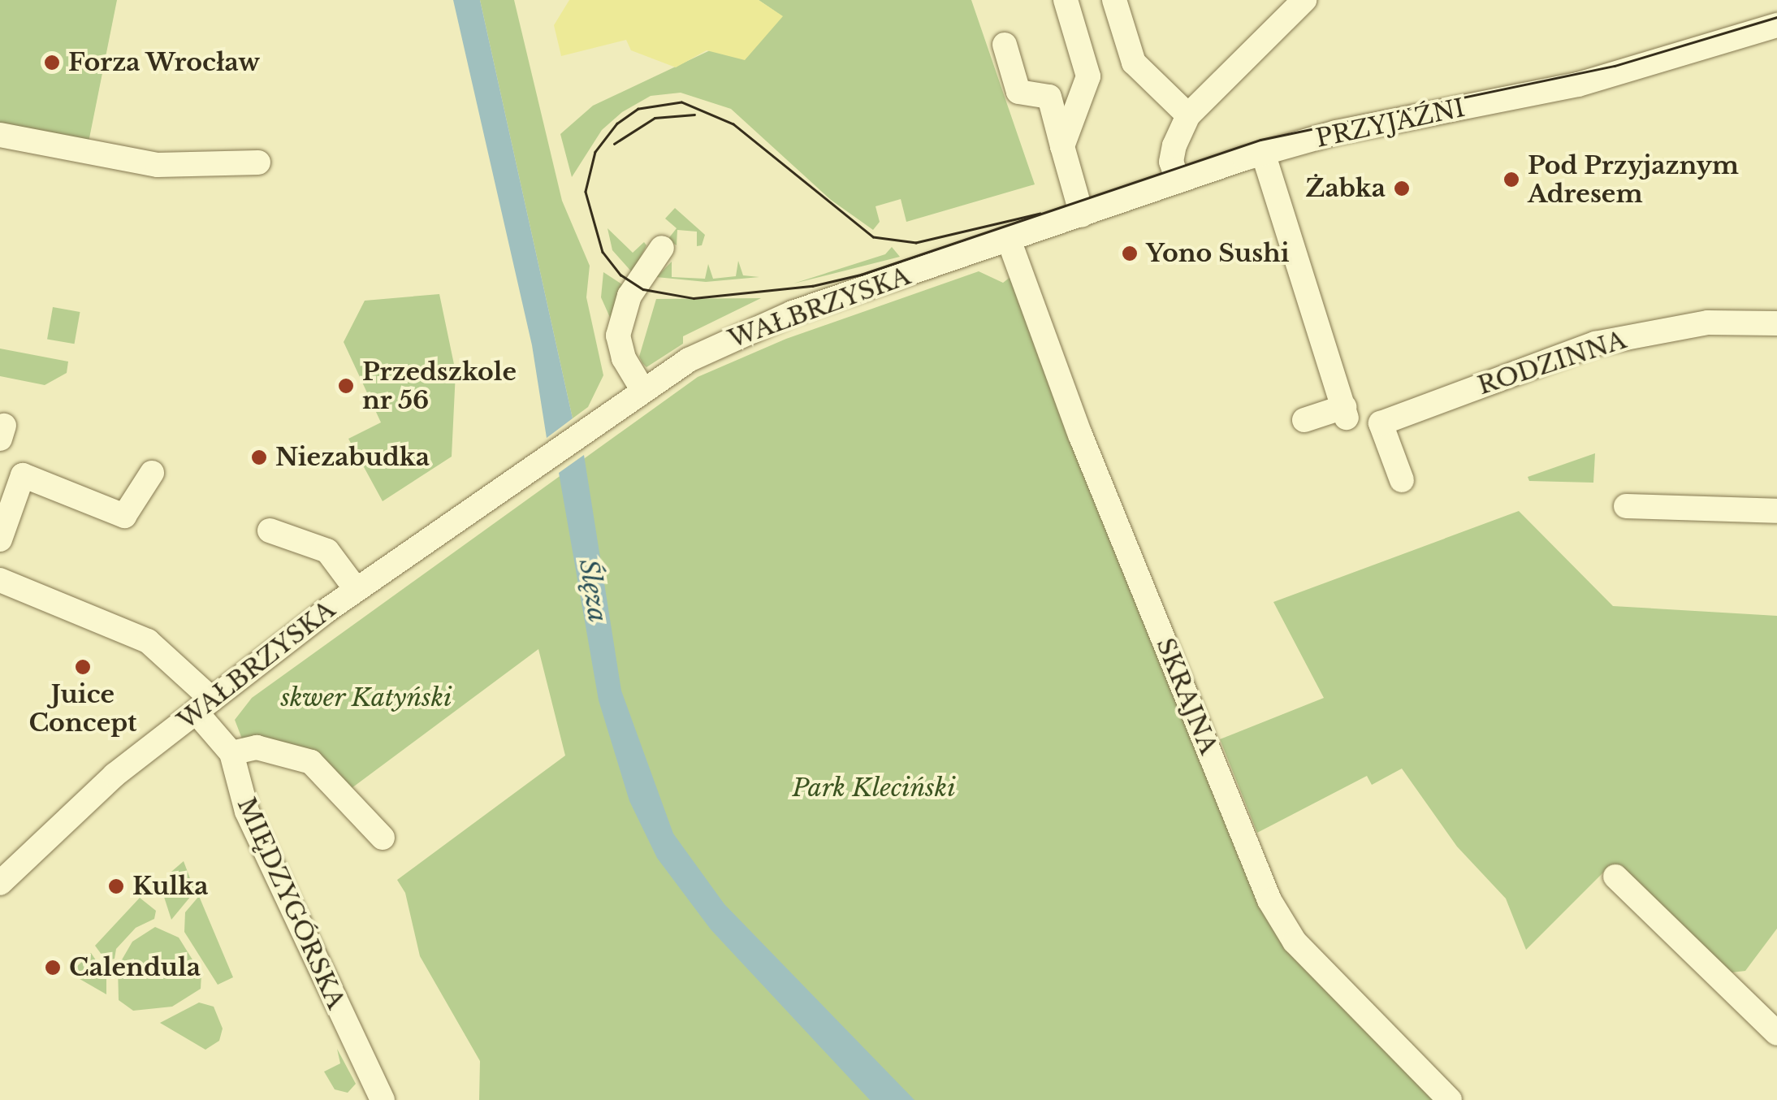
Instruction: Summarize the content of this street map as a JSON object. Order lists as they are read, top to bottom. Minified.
{"streets":{"street":["PRZYJAŹNI","WAŁBRZYSKA","RODZINNA","SKRAJNA","MIĘDZYGÓRSKA"]},"crossings":[["PRZYJAŹNI","WAŁBRZYSKA"],["PRZYJAŹNI","SKRAJNA"],["WAŁBRZYSKA","SKRAJNA"],["WAŁBRZYSKA","MIĘDZYGÓRSKA"]],"water":["Ślęza"],"parks":["skwer Katyński","Park Kleciński"],"places":["Forza Wrocław","Pod Przyjaznym Adresem","Żabka","Yono Sushi","Przedszkole nr 56","Niezabudka","Juice Concept","Kulka","Calendula"]}
